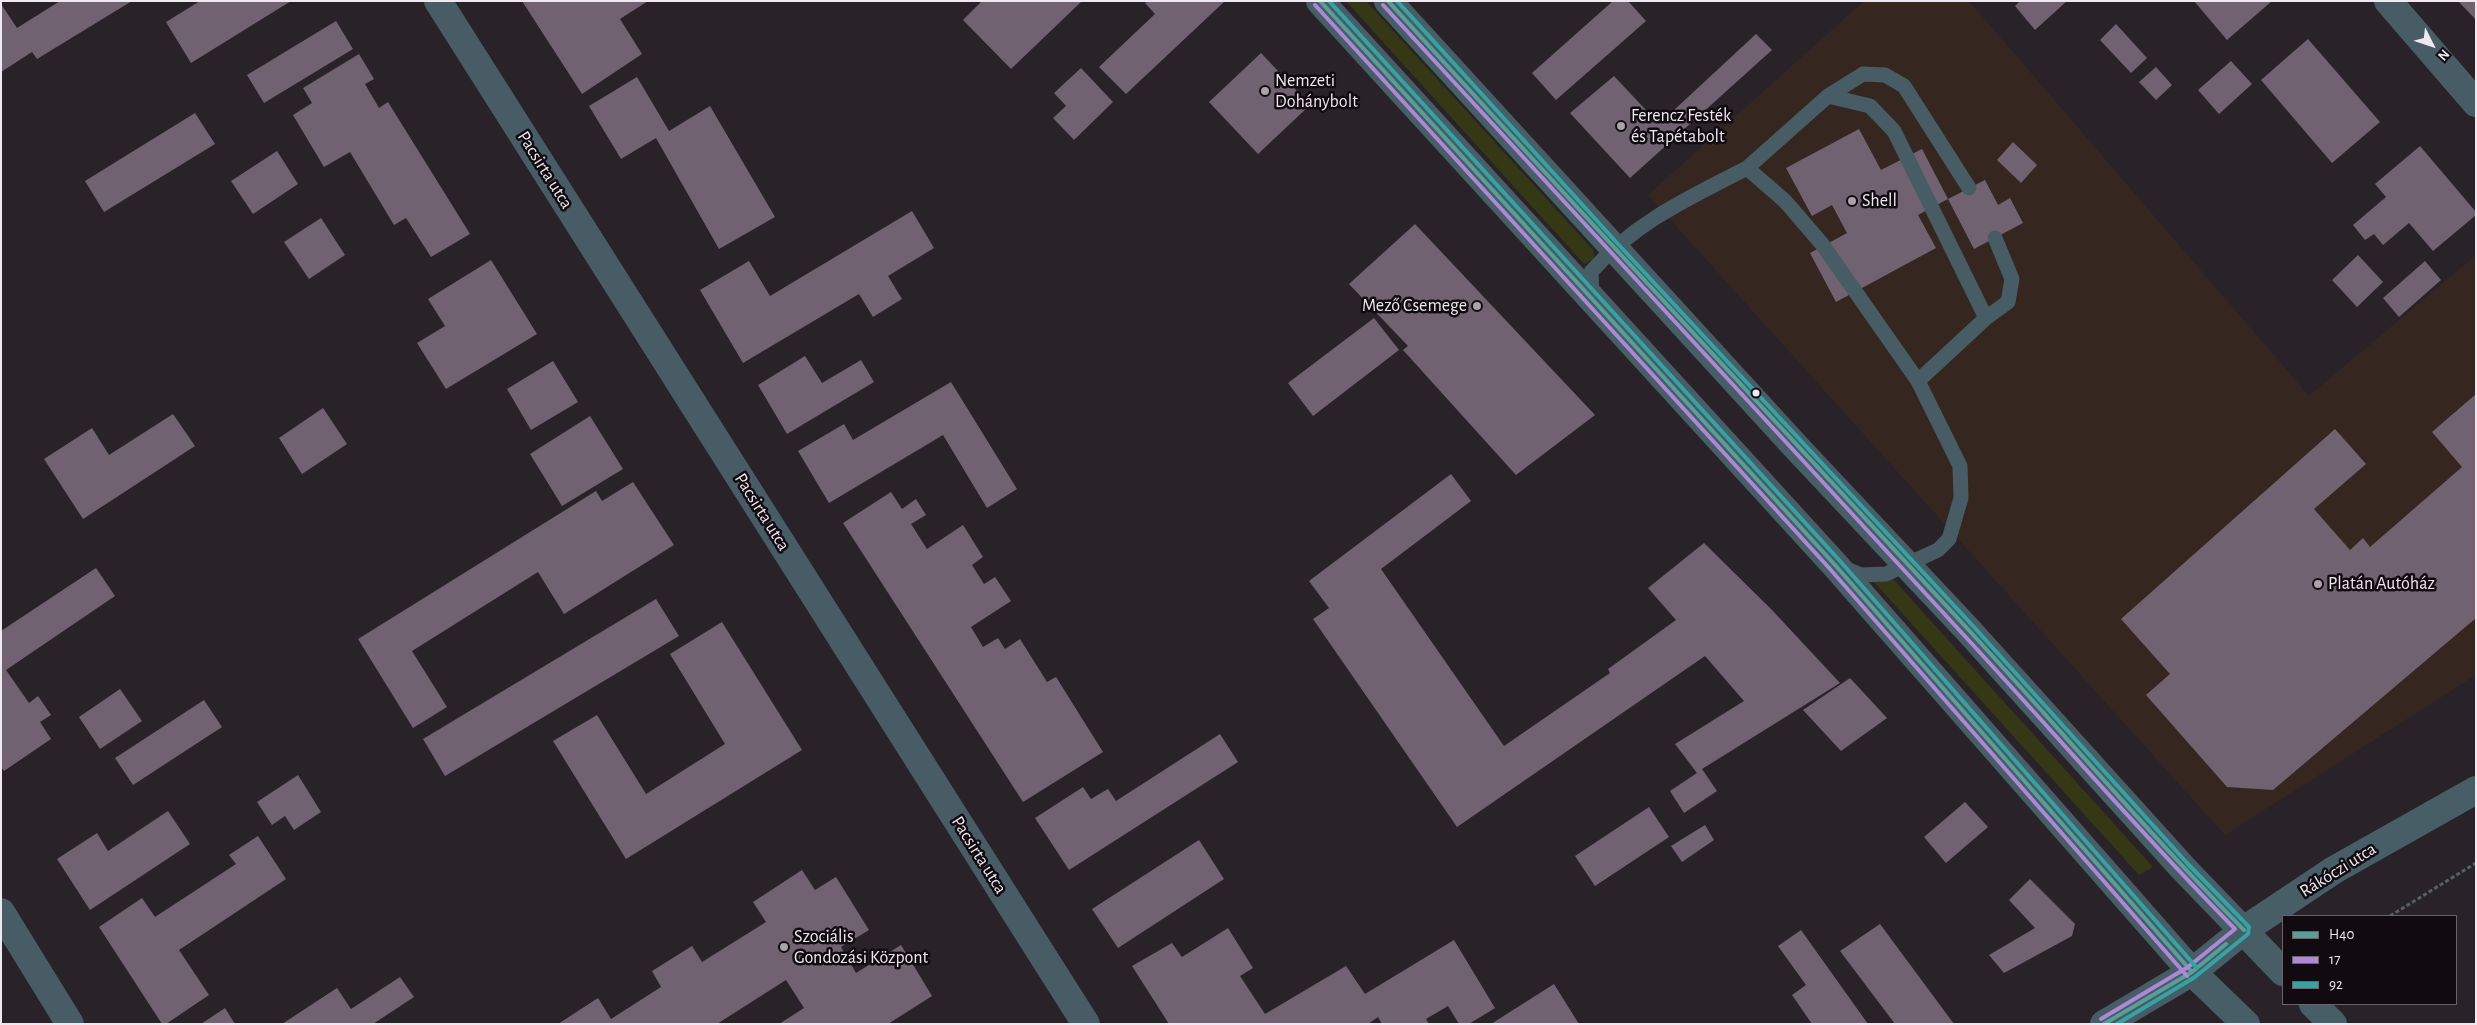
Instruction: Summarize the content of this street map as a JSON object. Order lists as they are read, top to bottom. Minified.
{"streets":{"main road":["Rákóczi utca"],"street":["Pacsirta utca"]},"places":["Nemzeti Dohánybolt","Ferencz Festék és Tapétabolt","Shell","Mező Csemege","Platán Autóház","Szociális Gondozási Központ"],"lines":["transit line H40","transit line 92","transit line 17"],"legend":["H40","17","92"],"north":"bottom right"}
